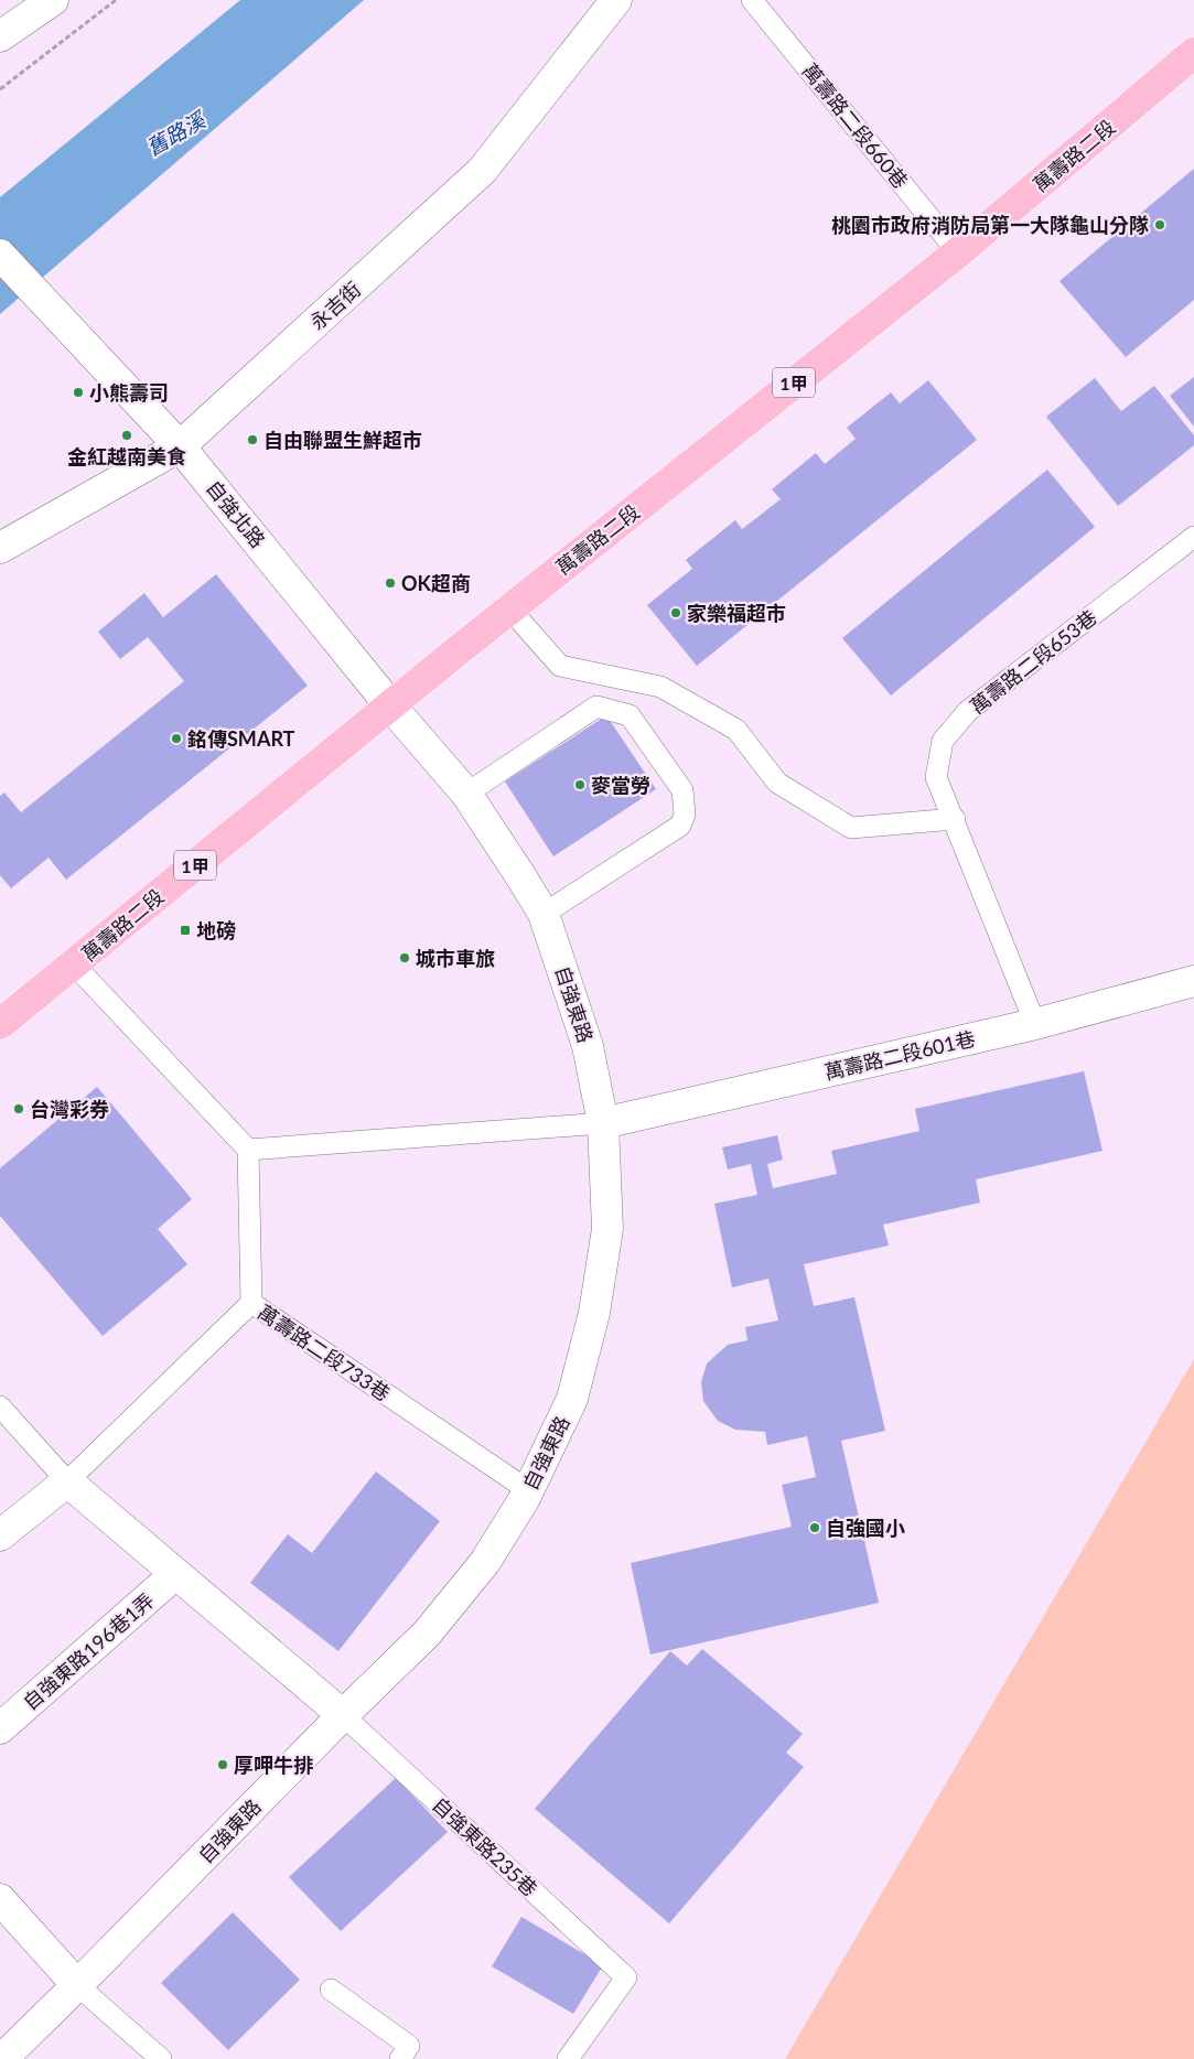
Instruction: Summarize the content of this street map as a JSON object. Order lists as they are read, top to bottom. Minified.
{"streets":{"main road":["萬壽路二段","1甲"],"street":["永吉街","自強北路","自強東路","萬壽路二段601巷","自強東路196巷1弄"],"lane":["萬壽路二段660巷","萬壽路二段653巷","萬壽路二段733巷","自強東路235巷"]},"crossings":[["萬壽路二段660巷","萬壽路二段"],["萬壽路二段","自強北路"],["萬壽路二段","自強東路"],["永吉街","自強北路"],["自強北路","自強東路"],["萬壽路二段653巷","萬壽路二段601巷"],["自強東路","萬壽路二段601巷"],["自強東路","萬壽路二段733巷"],["自強東路","自強東路235巷"]],"water":["舊路溪"],"places":{"other":["桃園市政府消防局第一大隊龜山分隊","小熊壽司","金紅越南美食","自由聯盟生鮮超市","OK超商","家樂福超市","銘傳SMART","麥當勞","城市車旅","台灣彩券","自強國小","厚呷牛排"],"transit":["地磅"]}}
